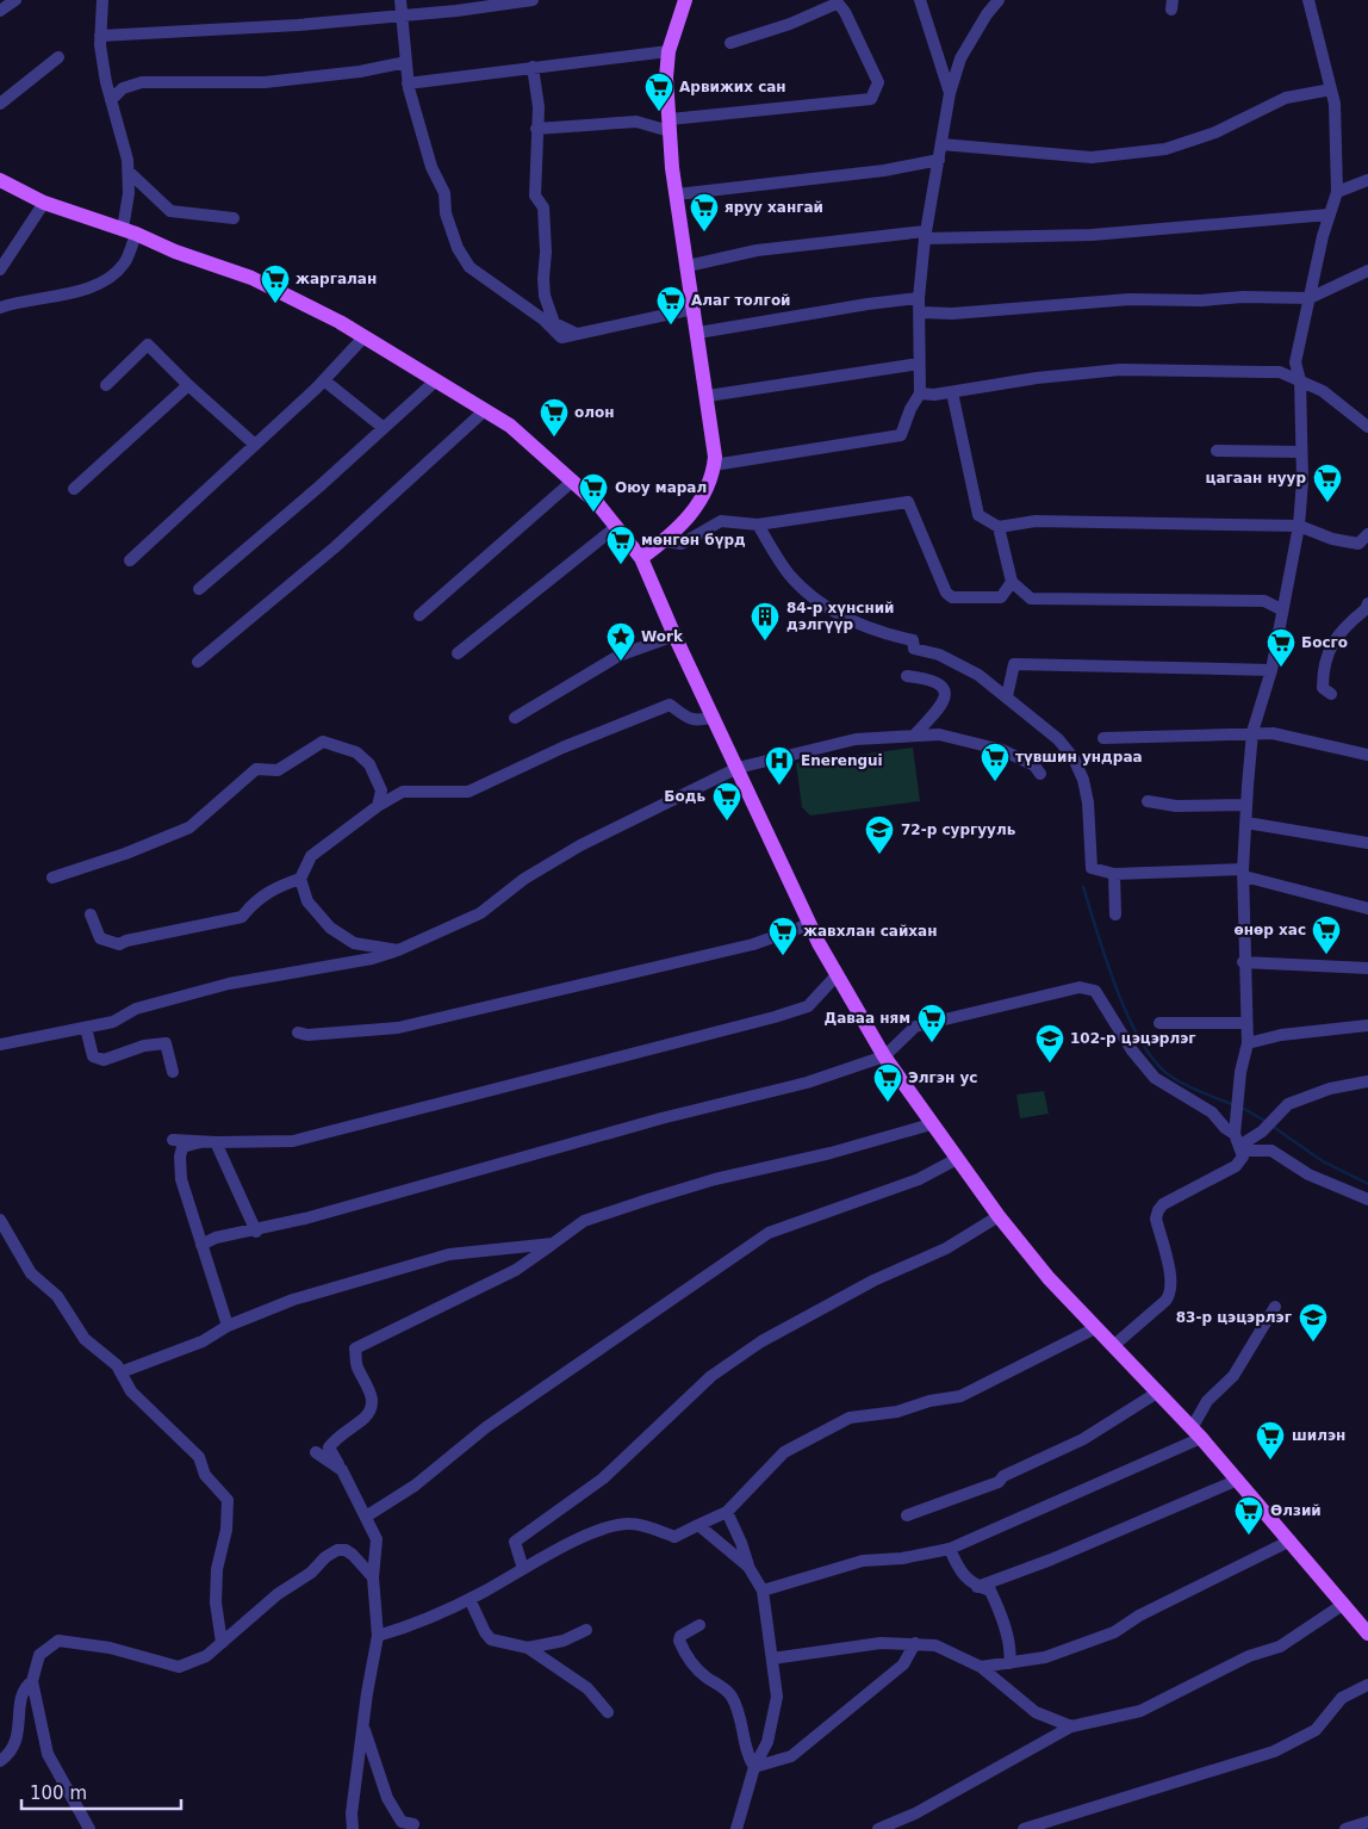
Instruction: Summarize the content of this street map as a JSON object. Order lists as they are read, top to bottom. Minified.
{"places":{"supermarket":["Арвижих сан","яруу хангай","жаргалан","Алаг толгой","олон","цагаан нуур","Оюу марал","мөнгөн бүрд","Босго","түвшин ундраа","Бодь","өнөр хас","жавхлан сайхан","Даваа ням","Элгэн ус","шилэн","Өлзий"],"building":["84-р хүнсний дэлгүүр"],"place":["Work"],"hospital":["Enerengui"],"school or university":["72-р сургууль","102-р цэцэрлэг","83-р цэцэрлэг"]},"scale_bar":"100 m"}
